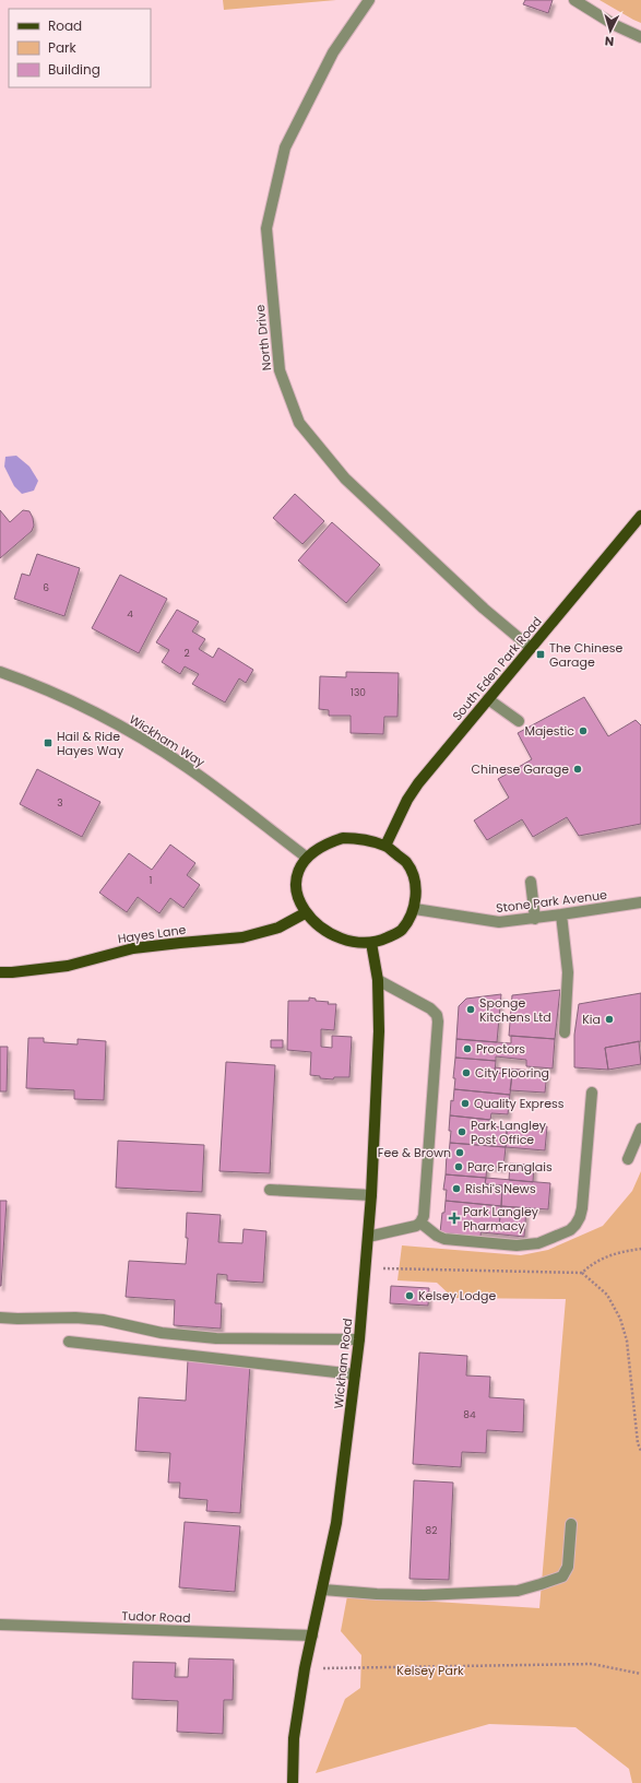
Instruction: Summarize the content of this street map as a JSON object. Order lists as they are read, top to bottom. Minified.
{"streets":{"main road":["South Eden Park Road","Hayes Lane","Wickham Road"],"street":["North Drive","Wickham Way","Stone Park Avenue","Tudor Road"]},"crossings":[["North Drive","South Eden Park Road"],["South Eden Park Road","Wickham Way"],["South Eden Park Road","Stone Park Avenue"],["South Eden Park Road","Hayes Lane"],["South Eden Park Road","Wickham Road"],["Wickham Way","Stone Park Avenue"],["Wickham Way","Hayes Lane"],["Wickham Way","Wickham Road"],["Stone Park Avenue","Hayes Lane"],["Stone Park Avenue","Wickham Road"],["Hayes Lane","Wickham Road"],["Wickham Road","Tudor Road"]],"parks":["Kelsey Park"],"places":{"transit":["The Chinese Garage","Hail & Ride Hayes Way"],"other":["Majestic","Chinese Garage","Sponge Kitchens Ltd","Kia","Proctors","City Flooring","Quality Express","Park Langley Post Office","Fee & Brown","Parc Franglais","Rishi's News","Kelsey Lodge"],"health":["Park Langley Pharmacy"]},"house_numbers":["6","4","2","130","3","1","84","82"],"legend":["Road","Park","Building"],"north":"bottom"}
